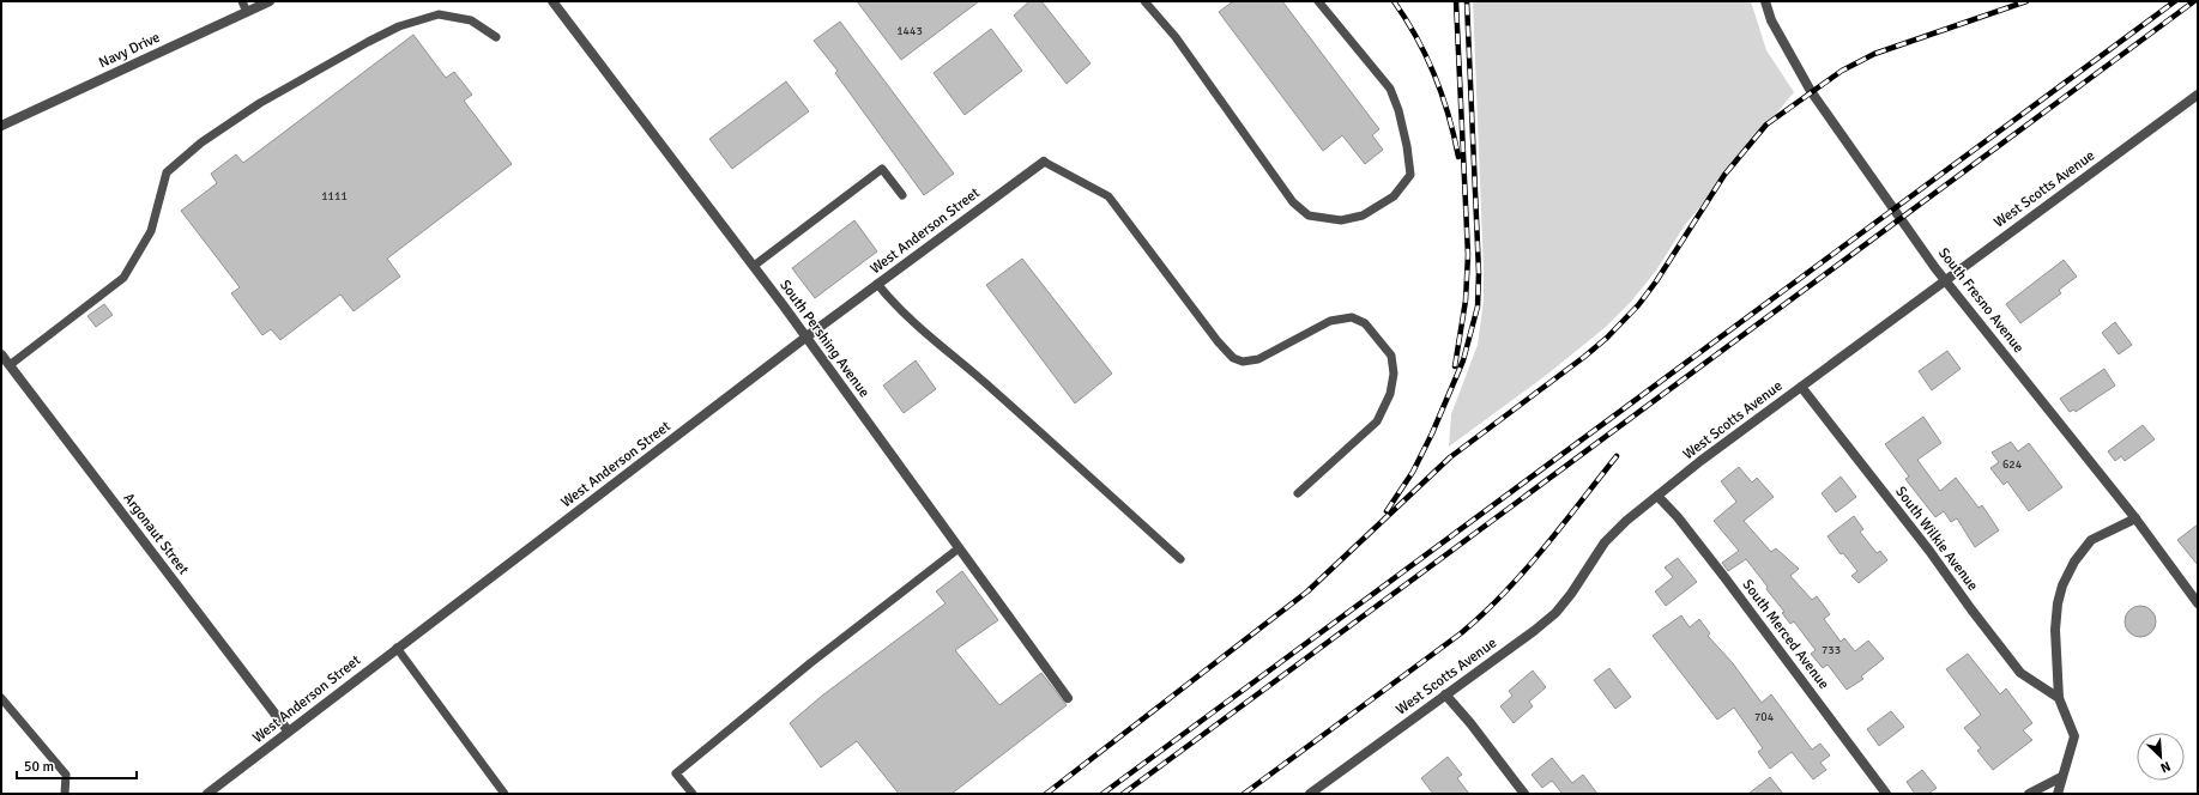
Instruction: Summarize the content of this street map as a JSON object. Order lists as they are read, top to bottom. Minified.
{"streets":{"street":["Navy Drive","West Scotts Avenue","West Anderson Street","South Fresno Avenue","South Pershing Avenue","Argonaut Street","South Wilkie Avenue","South Merced Avenue"]},"crossings":[["West Scotts Avenue","South Fresno Avenue"],["West Scotts Avenue","South Wilkie Avenue"],["West Scotts Avenue","South Merced Avenue"],["West Anderson Street","South Pershing Avenue"],["West Anderson Street","Argonaut Street"]],"house_numbers":["1443","1111","624","733","704"],"scale_bar":"50 m","north":"bottom right"}
